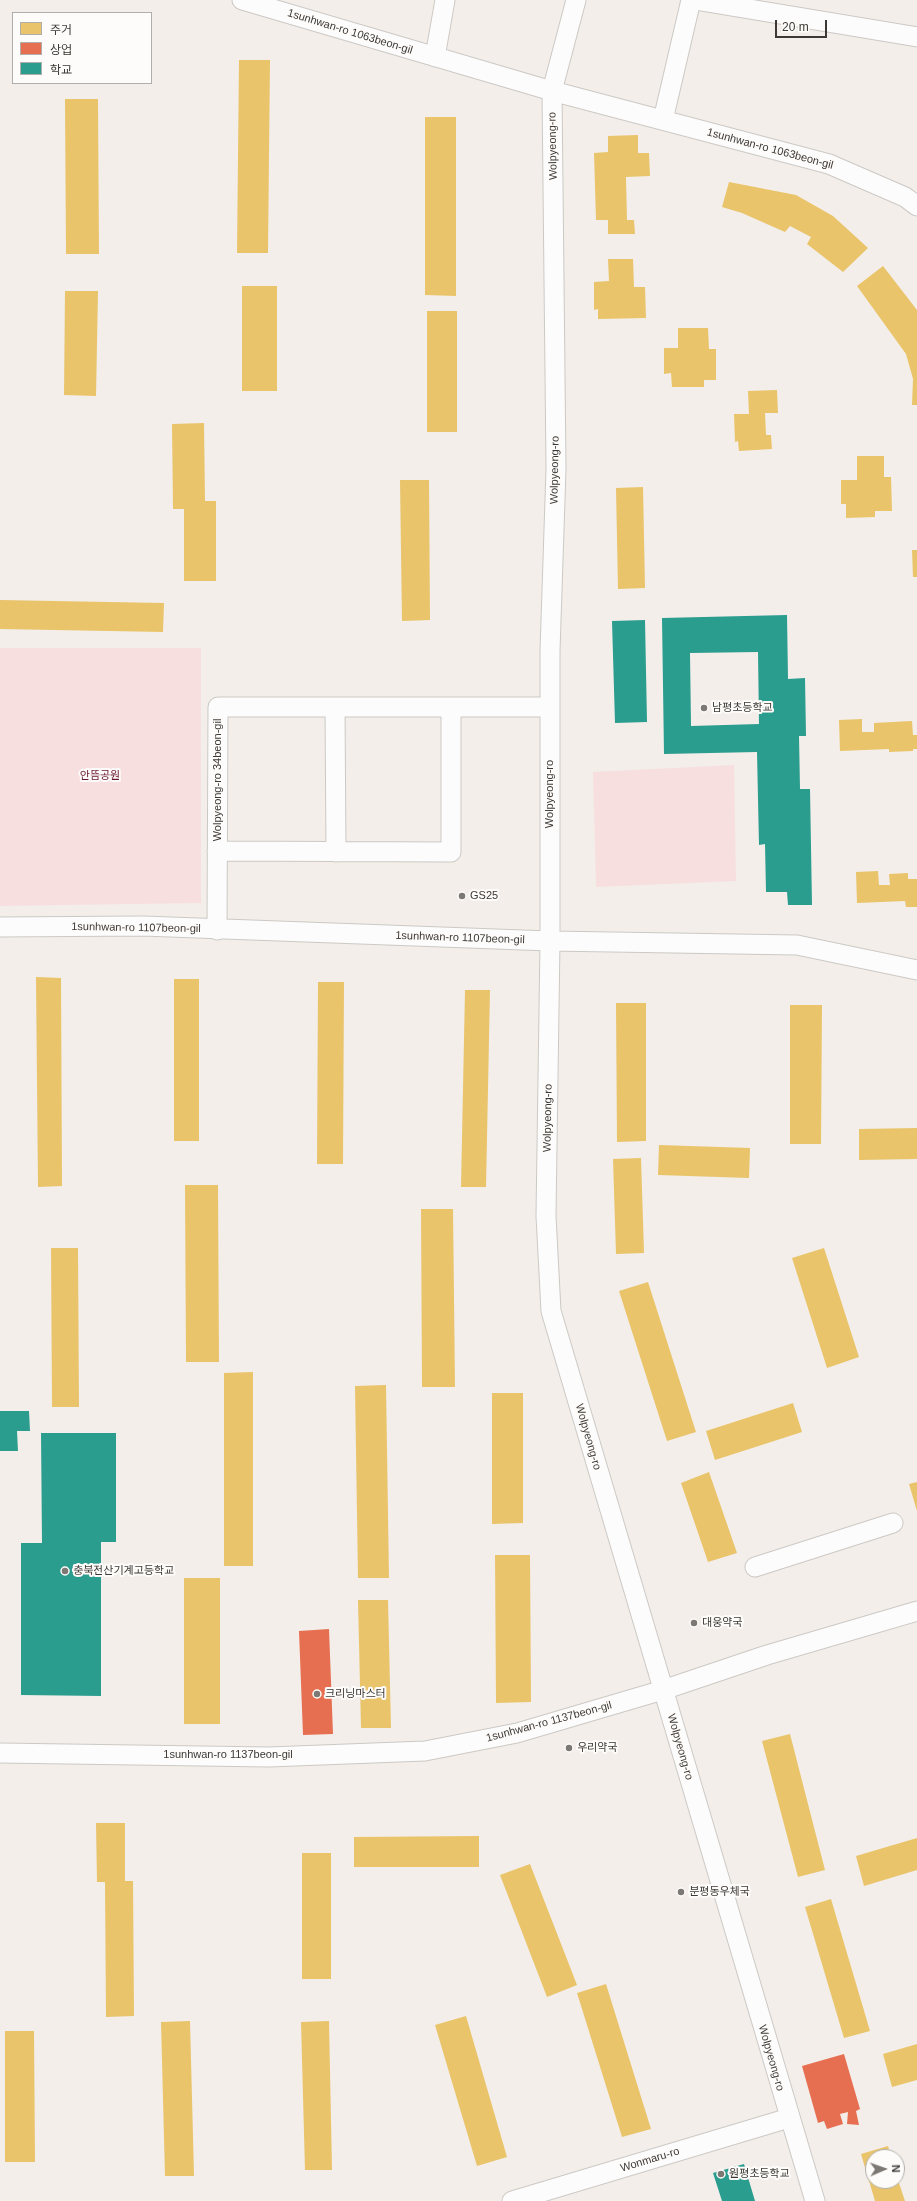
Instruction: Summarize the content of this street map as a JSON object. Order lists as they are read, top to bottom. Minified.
{"streets":{"street":["1sunhwan-ro 1063beon-gil","Wolpyeong-ro","Wolpyeong-ro 34beon-gil","1sunhwan-ro 1107beon-gil","1sunhwan-ro 1137beon-gil","Wonmaru-ro"]},"crossings":[["1sunhwan-ro 1063beon-gil","Wolpyeong-ro"],["Wolpyeong-ro","Wolpyeong-ro 34beon-gil"],["Wolpyeong-ro","1sunhwan-ro 1107beon-gil"],["Wolpyeong-ro","1sunhwan-ro 1137beon-gil"],["Wolpyeong-ro","Wonmaru-ro"],["Wolpyeong-ro 34beon-gil","1sunhwan-ro 1107beon-gil"]],"parks":["안뜸공원"],"places":["남평초등학교","GS25","충북전산기계고등학교","대웅약국","크리닝마스터","우리약국","분평동우체국","원평초등학교"],"legend":["주거","상업","학교"],"scale_bar":"20 m","north":"right"}
